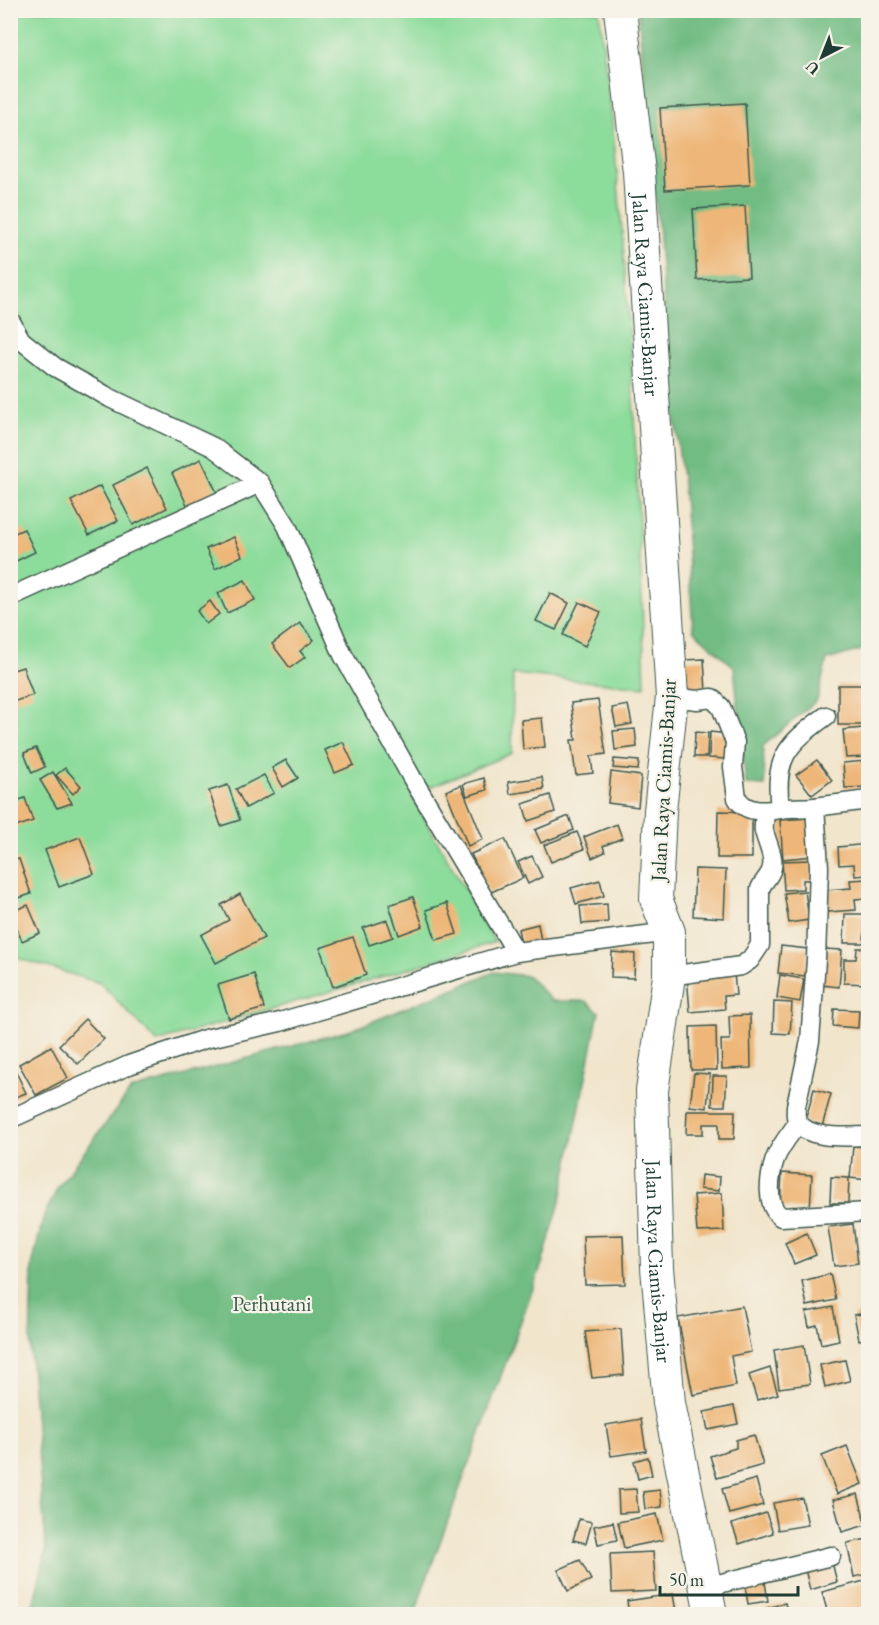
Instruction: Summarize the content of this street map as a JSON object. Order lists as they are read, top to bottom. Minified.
{"streets":{"highway":["Jalan Raya Ciamis-Banjar"]},"parks":["Perhutani"],"scale_bar":"50 m","north":"bottom left"}
